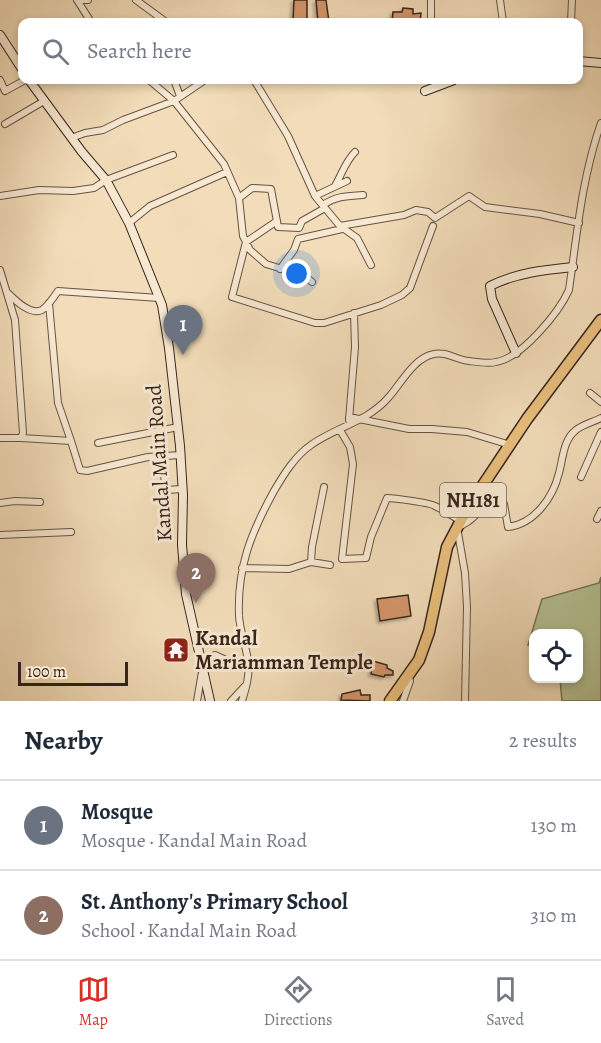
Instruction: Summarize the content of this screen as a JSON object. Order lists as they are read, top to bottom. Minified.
{"streets":{"highway":["NH181"],"street":["Kandal Main Road"]},"places":{"temple":["Kandal Mariamman Temple"]},"scale_bar":"100 m","page":{"search":"Search here","pins":["1","2"],"scale":"100 m","heading":["Nearby","2 results"],"list":[{"mark":"1","name":"Mosque","note":"Mosque · Kandal Main Road","value":"130 m"},{"mark":"2","name":"St. Anthony's Primary School","note":"School · Kandal Main Road","value":"310 m"}],"nav":["Map","Directions","Saved"]}}
